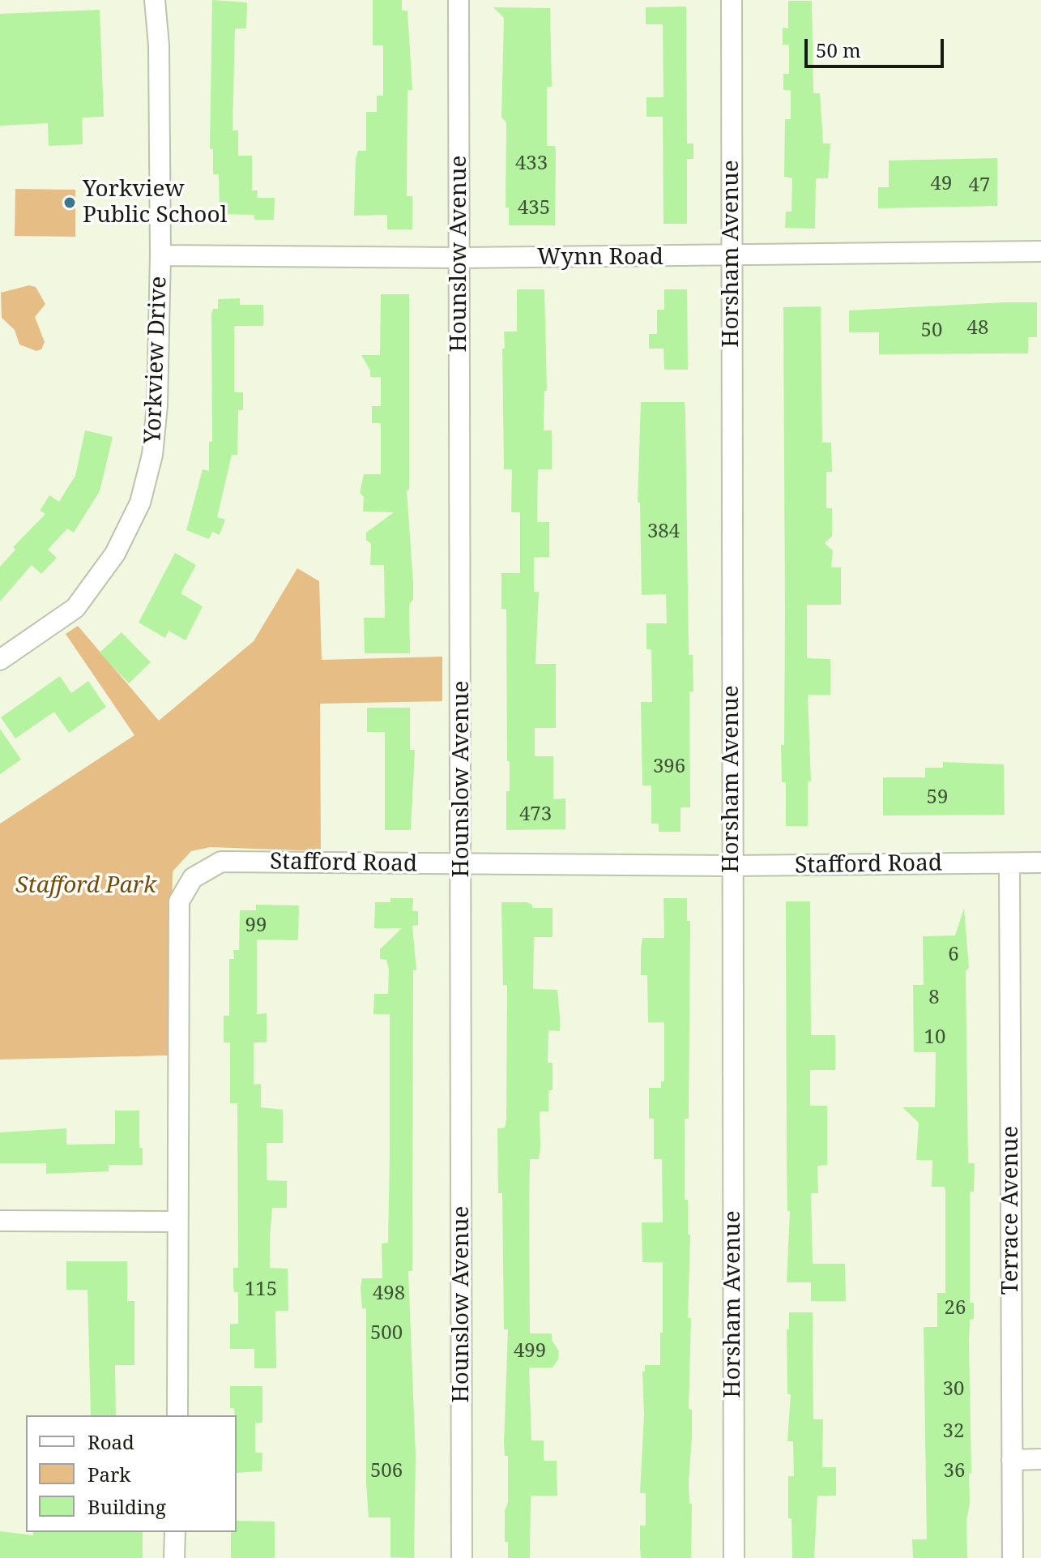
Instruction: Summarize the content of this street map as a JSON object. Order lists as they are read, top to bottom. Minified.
{"streets":{"street":["Hounslow Avenue","Horsham Avenue","Wynn Road","Yorkview Drive","Stafford Road","Terrace Avenue"]},"crossings":[["Hounslow Avenue","Wynn Road"],["Hounslow Avenue","Stafford Road"],["Horsham Avenue","Wynn Road"],["Horsham Avenue","Stafford Road"],["Wynn Road","Yorkview Drive"],["Stafford Road","Terrace Avenue"]],"parks":["Stafford Park"],"places":["Yorkview Public School"],"house_numbers":["433","49","47","435","48","50","384","396","59","473","99","6","8","10","115","498","26","500","499","30","32","506","36"],"legend":["Road","Park","Building"],"scale_bar":"50 m"}
